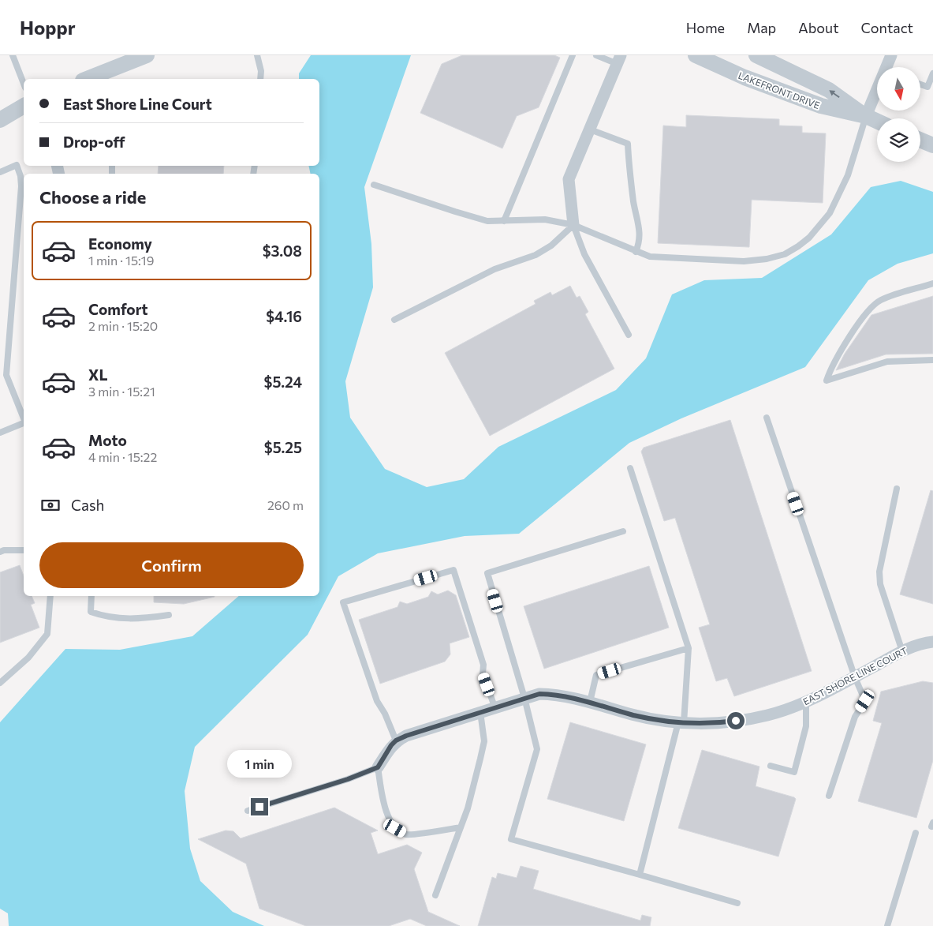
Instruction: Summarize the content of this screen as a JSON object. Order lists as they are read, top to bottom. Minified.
{"streets":{"street":["LAKEFRONT DRIVE","EAST SHORE LINE COURT"]},"north":"bottom","page":{"header":"Hoppr","nav":["Home","Map","About","Contact"],"banner":["East Shore Line Court","Drop-off"],"heading":"Choose a ride","list":[{"name":"Economy","note":"1 min · 15:19","value":"$3.08"},{"name":"Comfort","note":"2 min · 15:20","value":"$4.16"},{"name":"XL","note":"3 min · 15:21","value":"$5.24"},{"name":"Moto","note":"4 min · 15:22","value":"$5.25"}],"pay":["Cash","260 m"],"buttons":"Confirm","bubble":"1 min"}}
